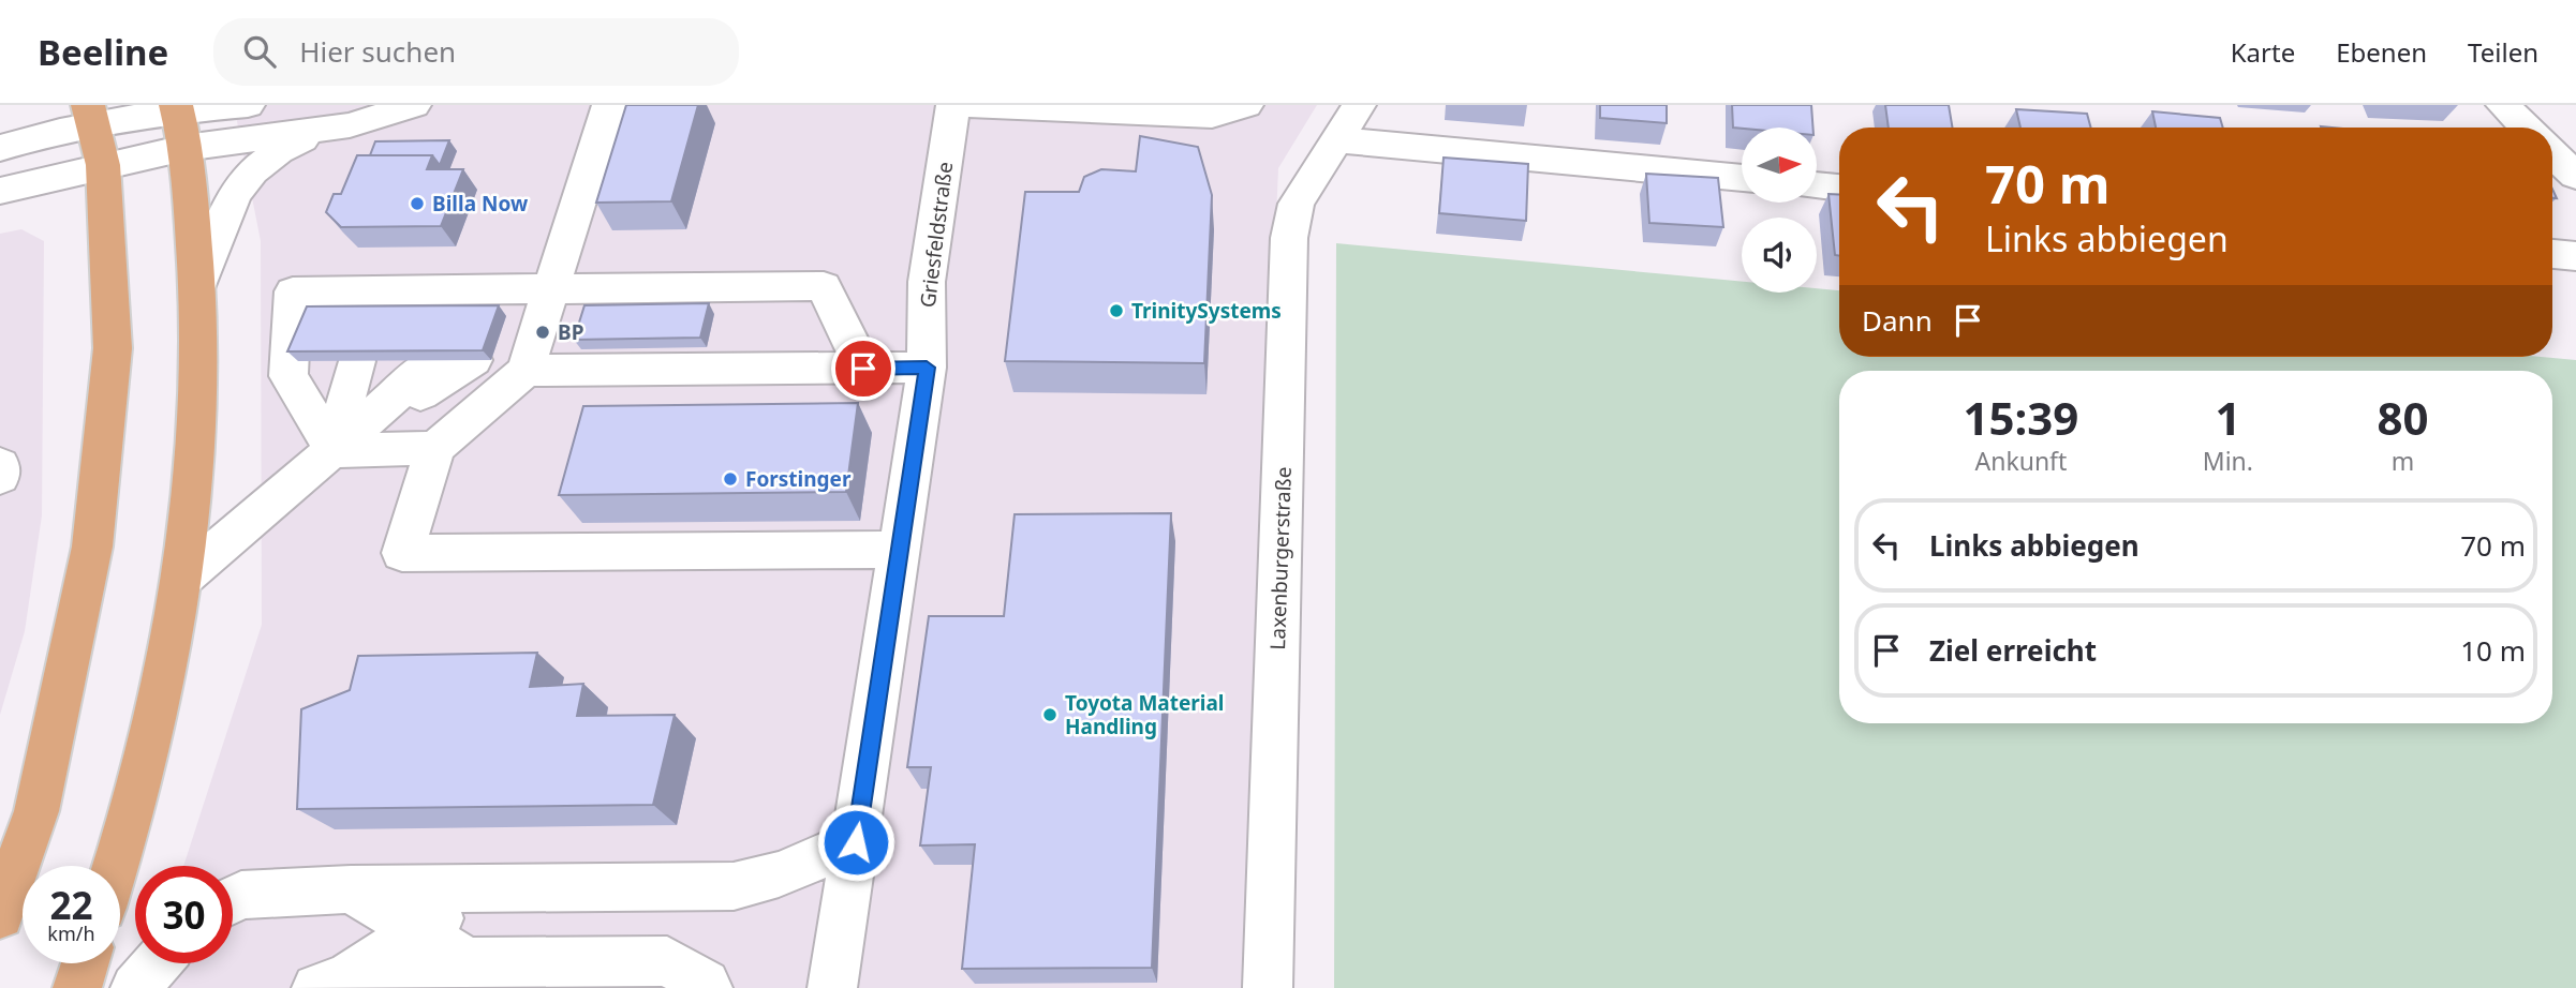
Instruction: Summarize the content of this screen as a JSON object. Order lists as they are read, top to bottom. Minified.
{"streets":{"street":["Griesfeldstraße","Laxenburgerstraße"]},"places":["Billa Now","TrinitySystems","BP","Forstinger","Toyota Material Handling"],"north":"right","page":{"header":"Beeline","search":"Hier suchen","nav":["Karte","Ebenen","Teilen"],"turn":["70 m","Links abbiegen"],"then":"Dann","eta":["15:39","Ankunft","1","Min.","80","m"],"list":[{"name":"Links abbiegen","value":"70 m"},{"name":"Ziel erreicht","value":"10 m"}],"speed":"22 km/h","limit":"30"}}
